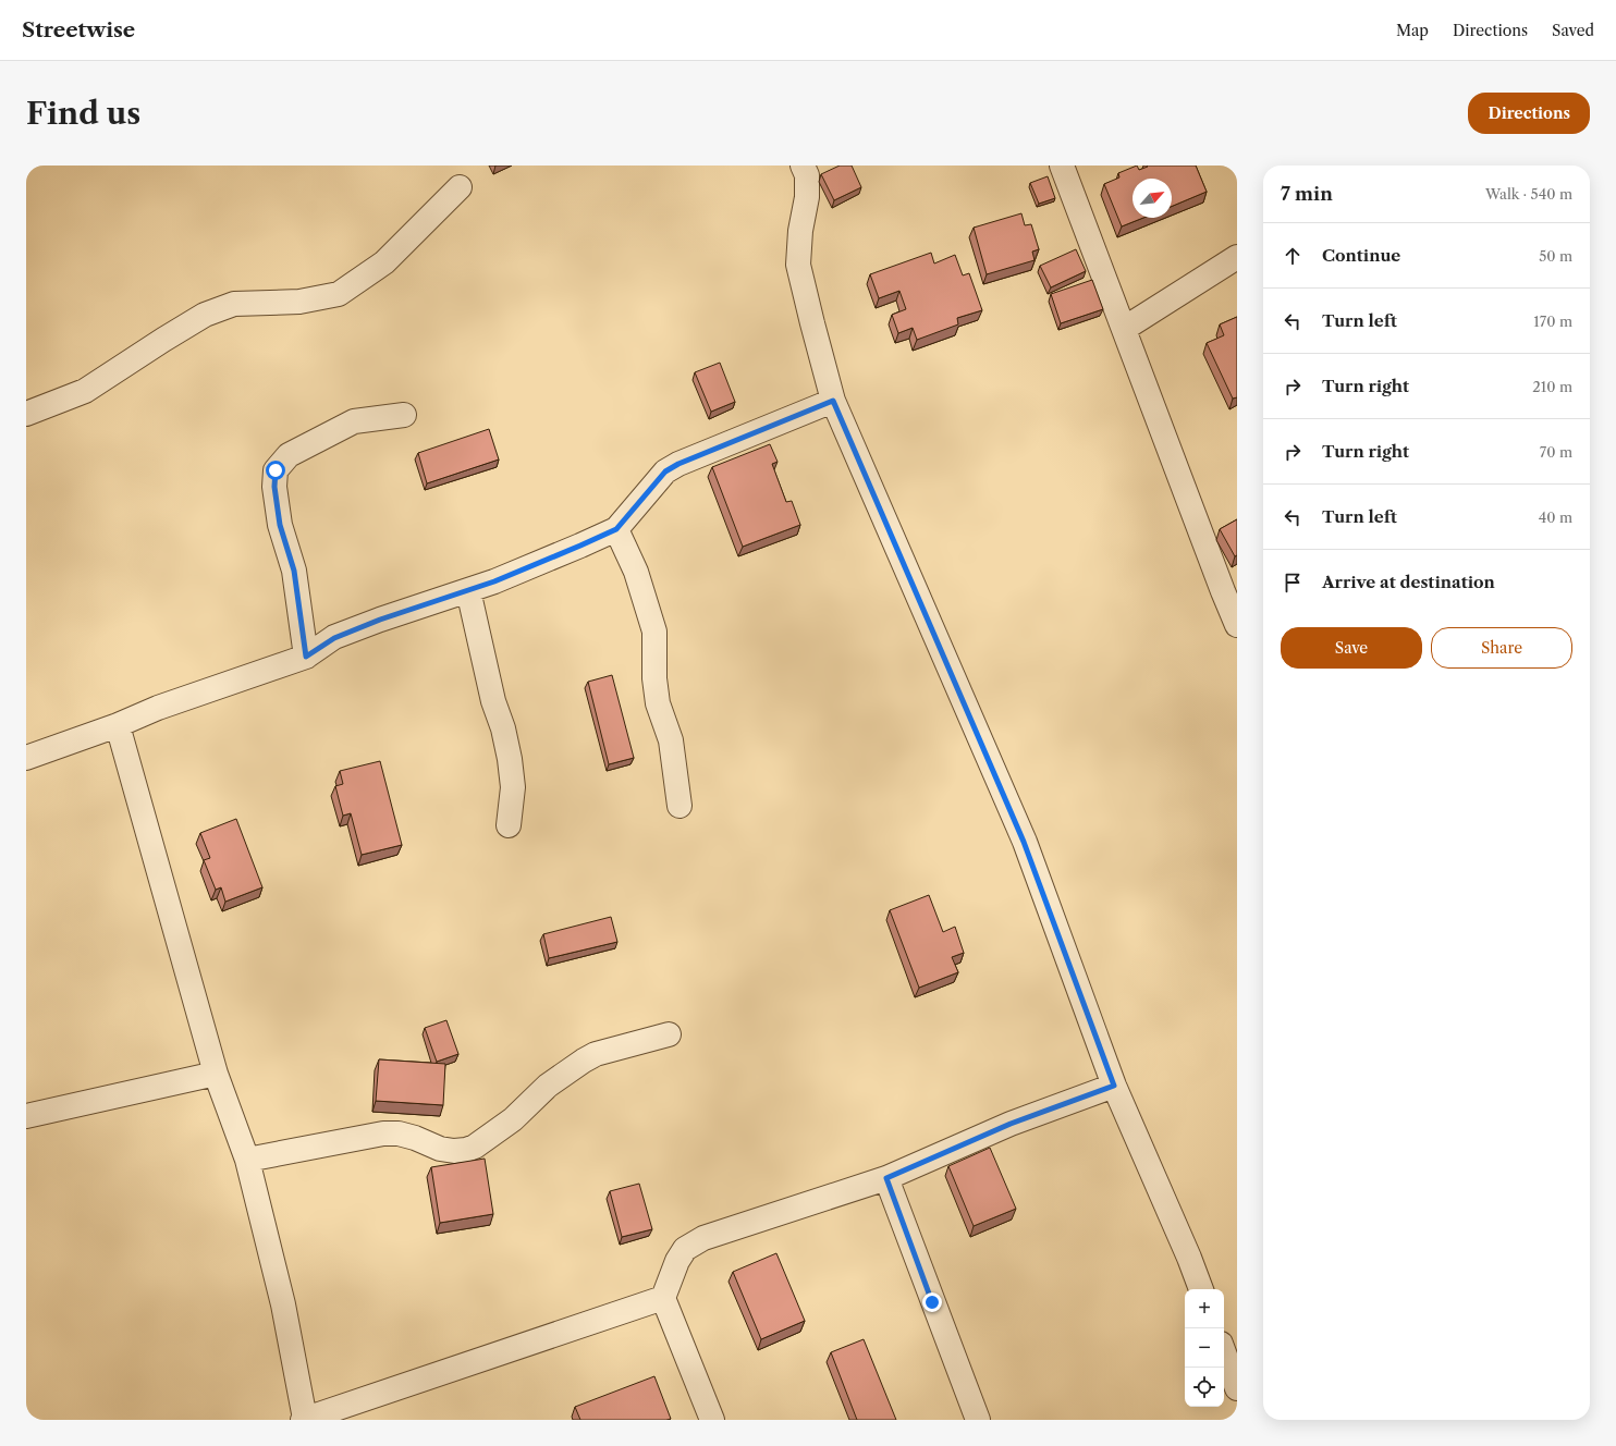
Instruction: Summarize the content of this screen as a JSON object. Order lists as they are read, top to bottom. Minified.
{"north":"top right","page":{"header":"Streetwise","nav":["Map","Directions","Saved"],"buttons":["Directions",["Save","Share"]],"title":"Find us","heading":["7 min","Walk · 540 m"],"list":[["Continue","50 m"],["Turn left","170 m"],["Turn right","210 m"],["Turn right","70 m"],["Turn left","40 m"],"Arrive at destination"],"map_buttons":["+","−"]}}
